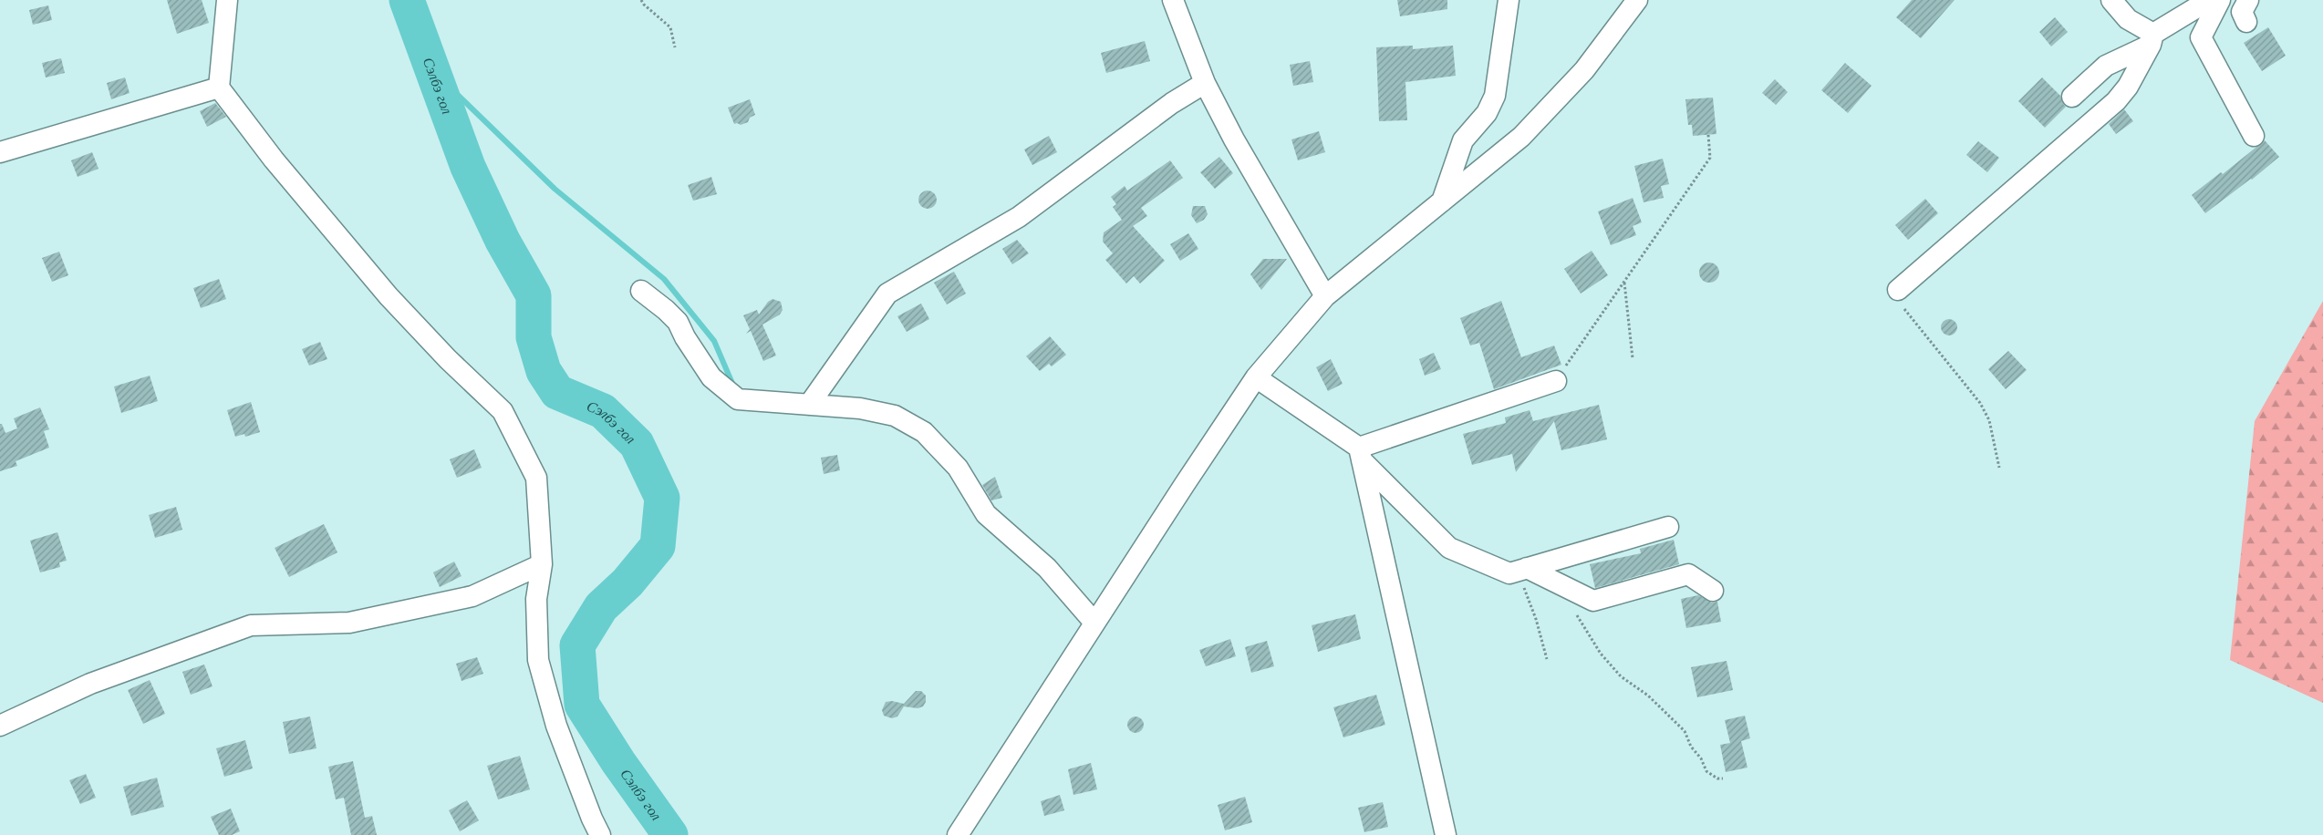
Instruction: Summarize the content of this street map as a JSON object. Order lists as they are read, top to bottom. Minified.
{"water":["Сэлбэ гол"]}
